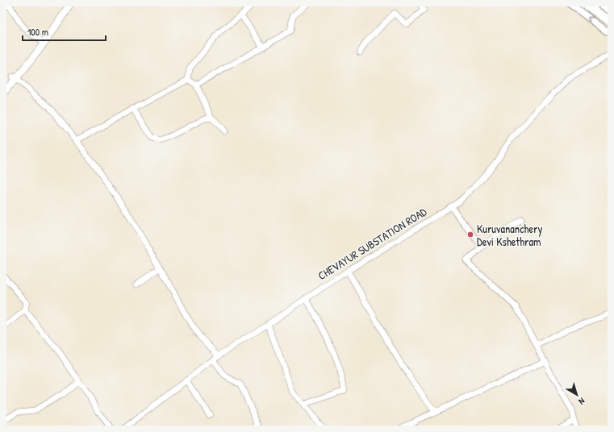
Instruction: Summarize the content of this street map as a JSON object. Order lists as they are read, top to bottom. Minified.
{"streets":{"street":["CHEVAYUR SUBSTATION ROAD"]},"places":["Kuruvananchery Devi Kshethram"],"scale_bar":"100 m","north":"bottom right"}
